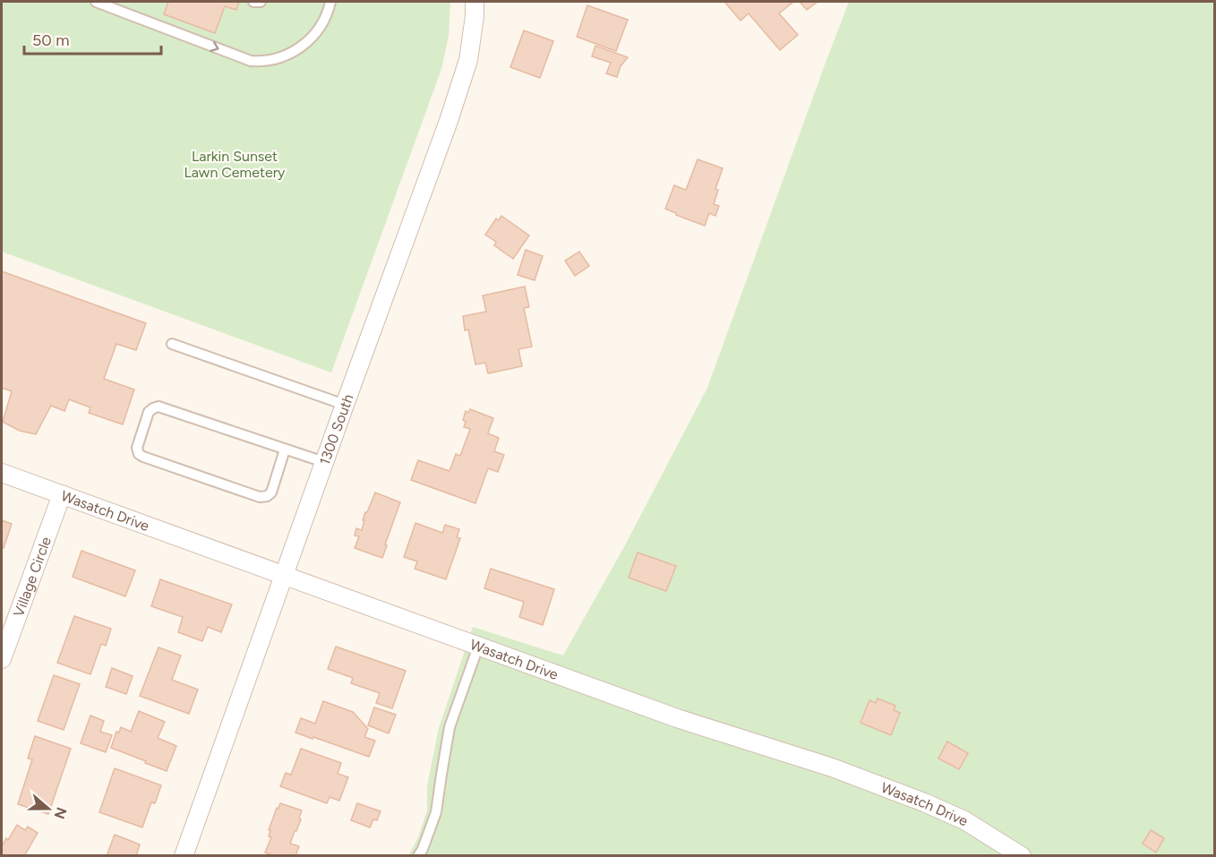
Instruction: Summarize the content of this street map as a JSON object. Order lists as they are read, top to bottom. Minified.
{"streets":{"street":["1300 South","Wasatch Drive","Village Circle"]},"crossings":[["1300 South","Wasatch Drive"],["Wasatch Drive","Village Circle"]],"parks":["Larkin Sunset Lawn Cemetery"],"scale_bar":"50 m","north":"right"}
